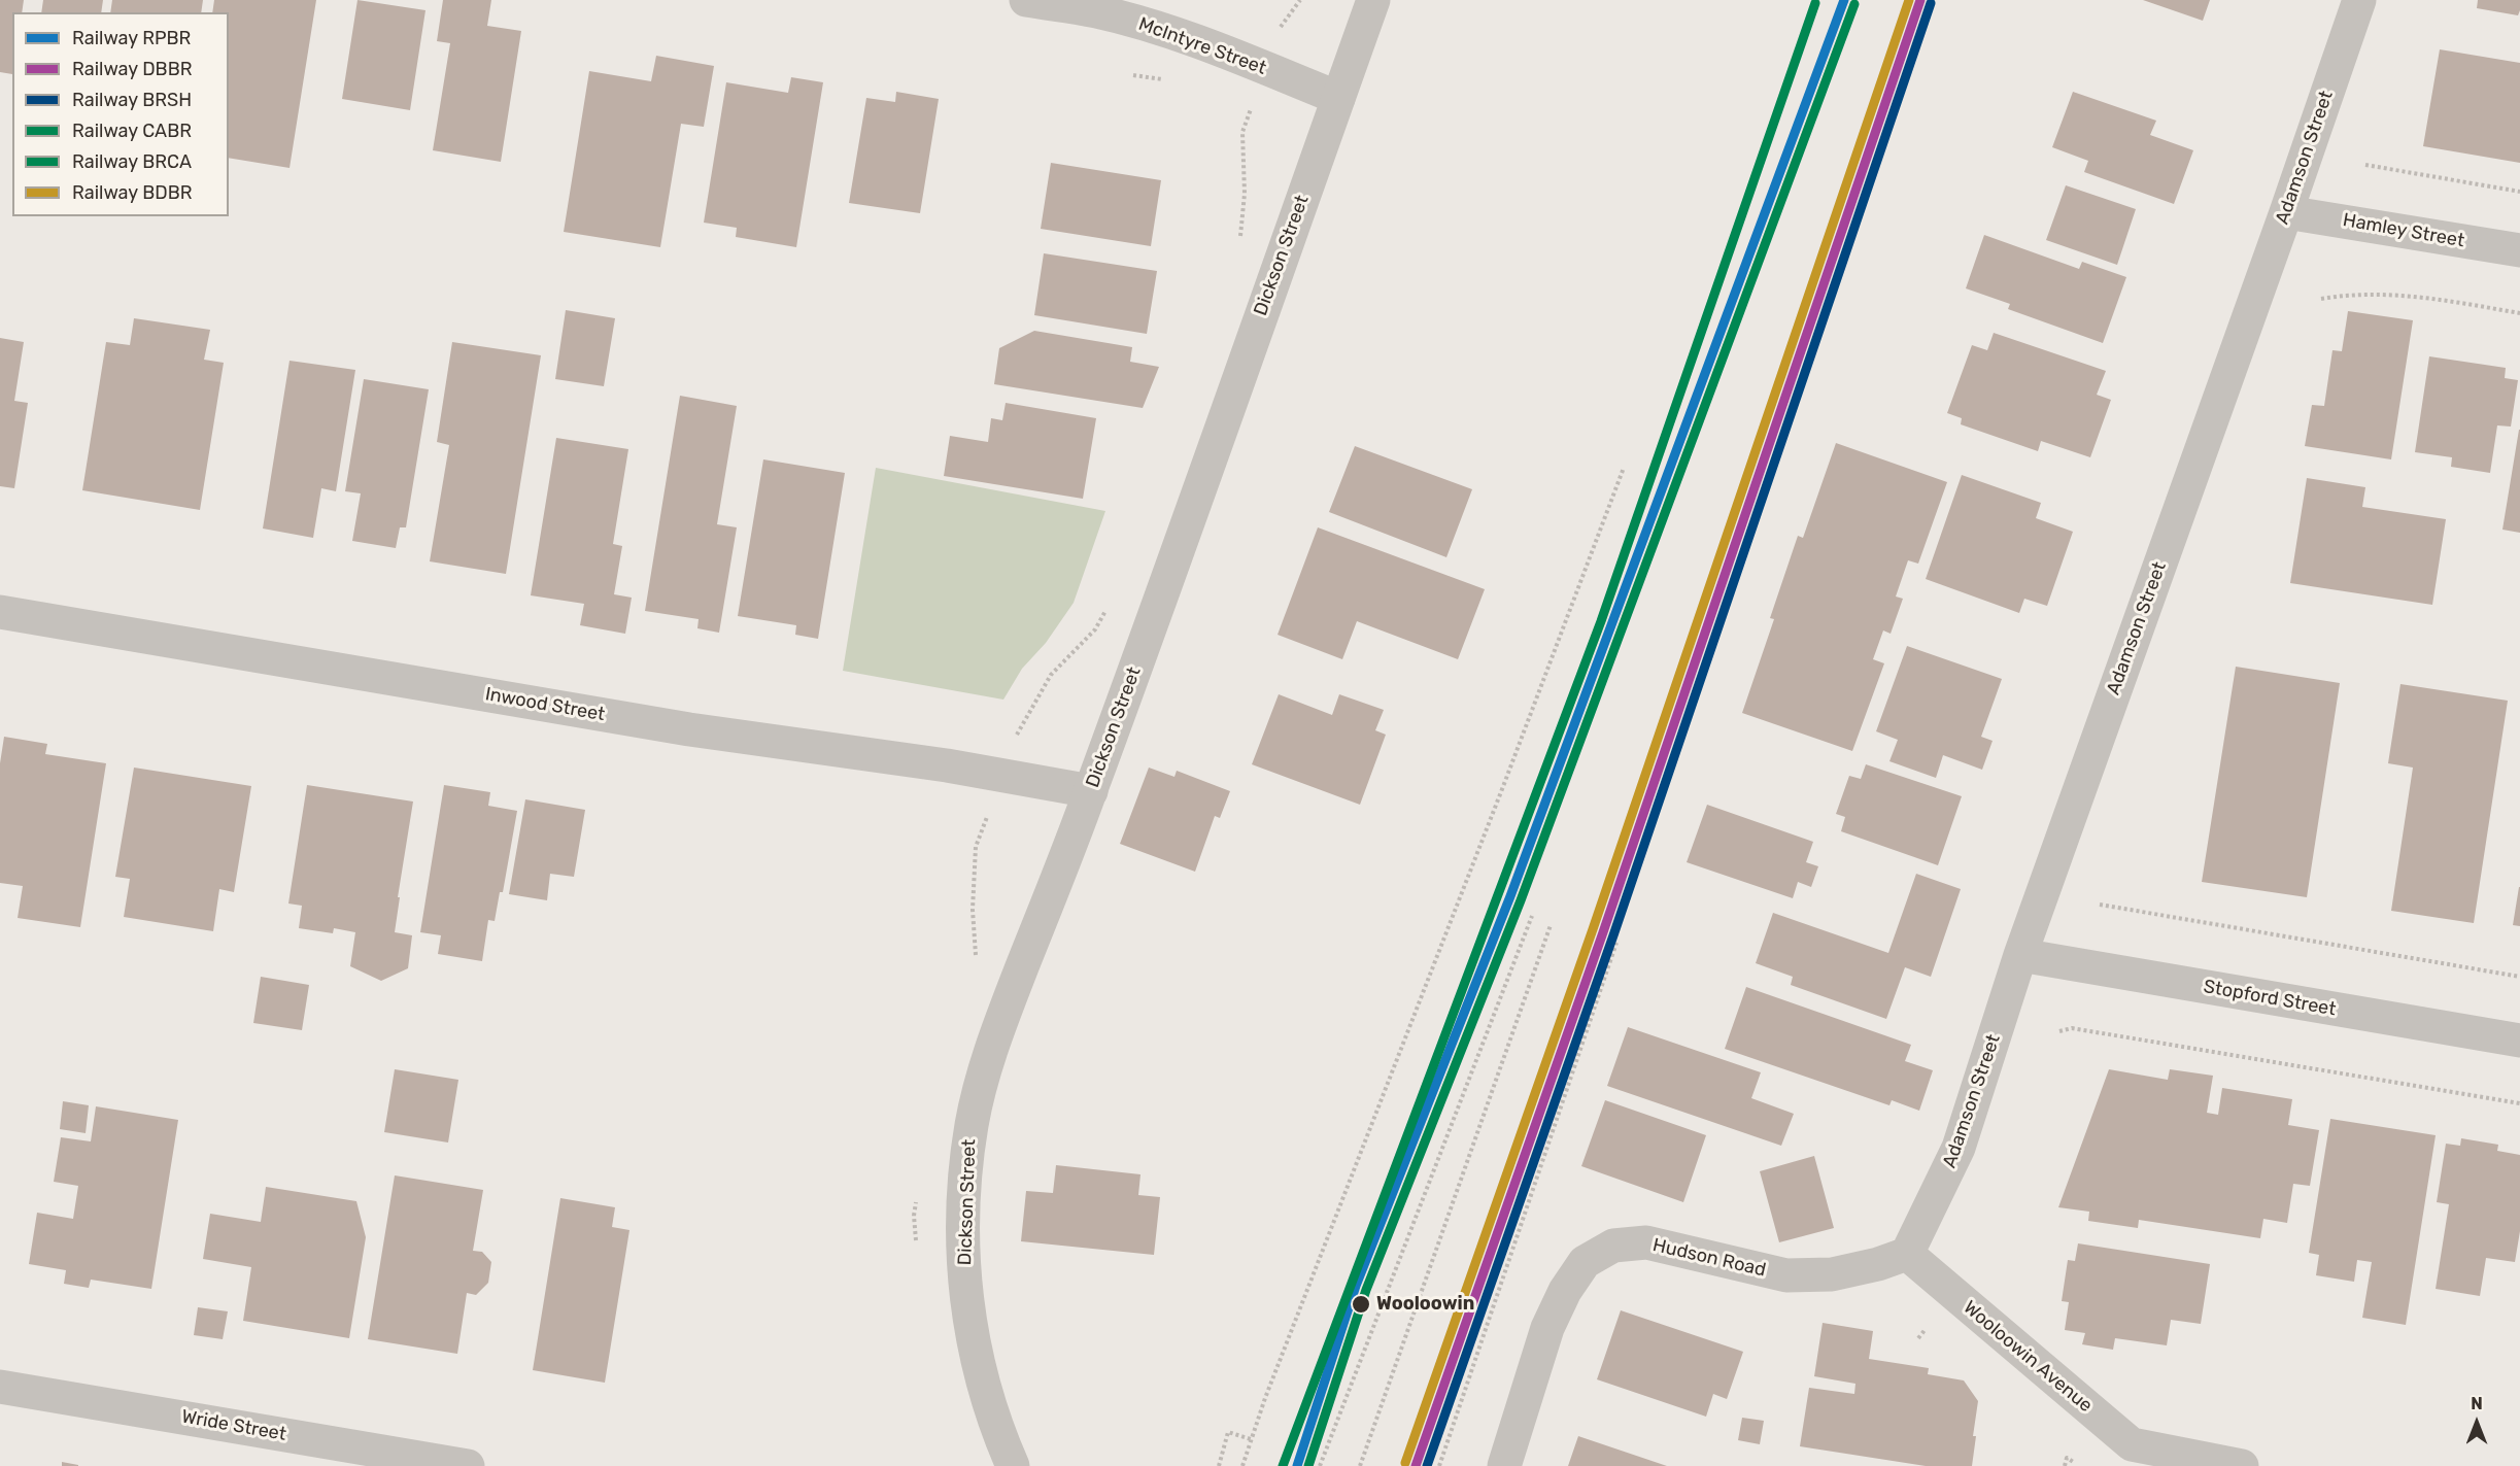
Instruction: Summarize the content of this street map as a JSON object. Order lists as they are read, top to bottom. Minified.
{"streets":{"street":["McIntyre Street","Adamson Street","Hamley Street","Dickson Street","Inwood Street","Stopford Street","Hudson Road","Wooloowin Avenue","Wride Street"]},"crossings":[["McIntyre Street","Dickson Street"],["Adamson Street","Hamley Street"],["Adamson Street","Stopford Street"],["Adamson Street","Hudson Road"],["Adamson Street","Wooloowin Avenue"],["Dickson Street","Inwood Street"],["Hudson Road","Wooloowin Avenue"]],"places":["Wooloowin"],"lines":["rail line RPBR","rail line DBBR","rail line BDBR","rail line BRSH","rail line BRCA","rail line CABR"],"legend":["Railway RPBR","Railway DBBR","Railway BRSH","Railway CABR","Railway BRCA","Railway BDBR"],"north":"top"}
